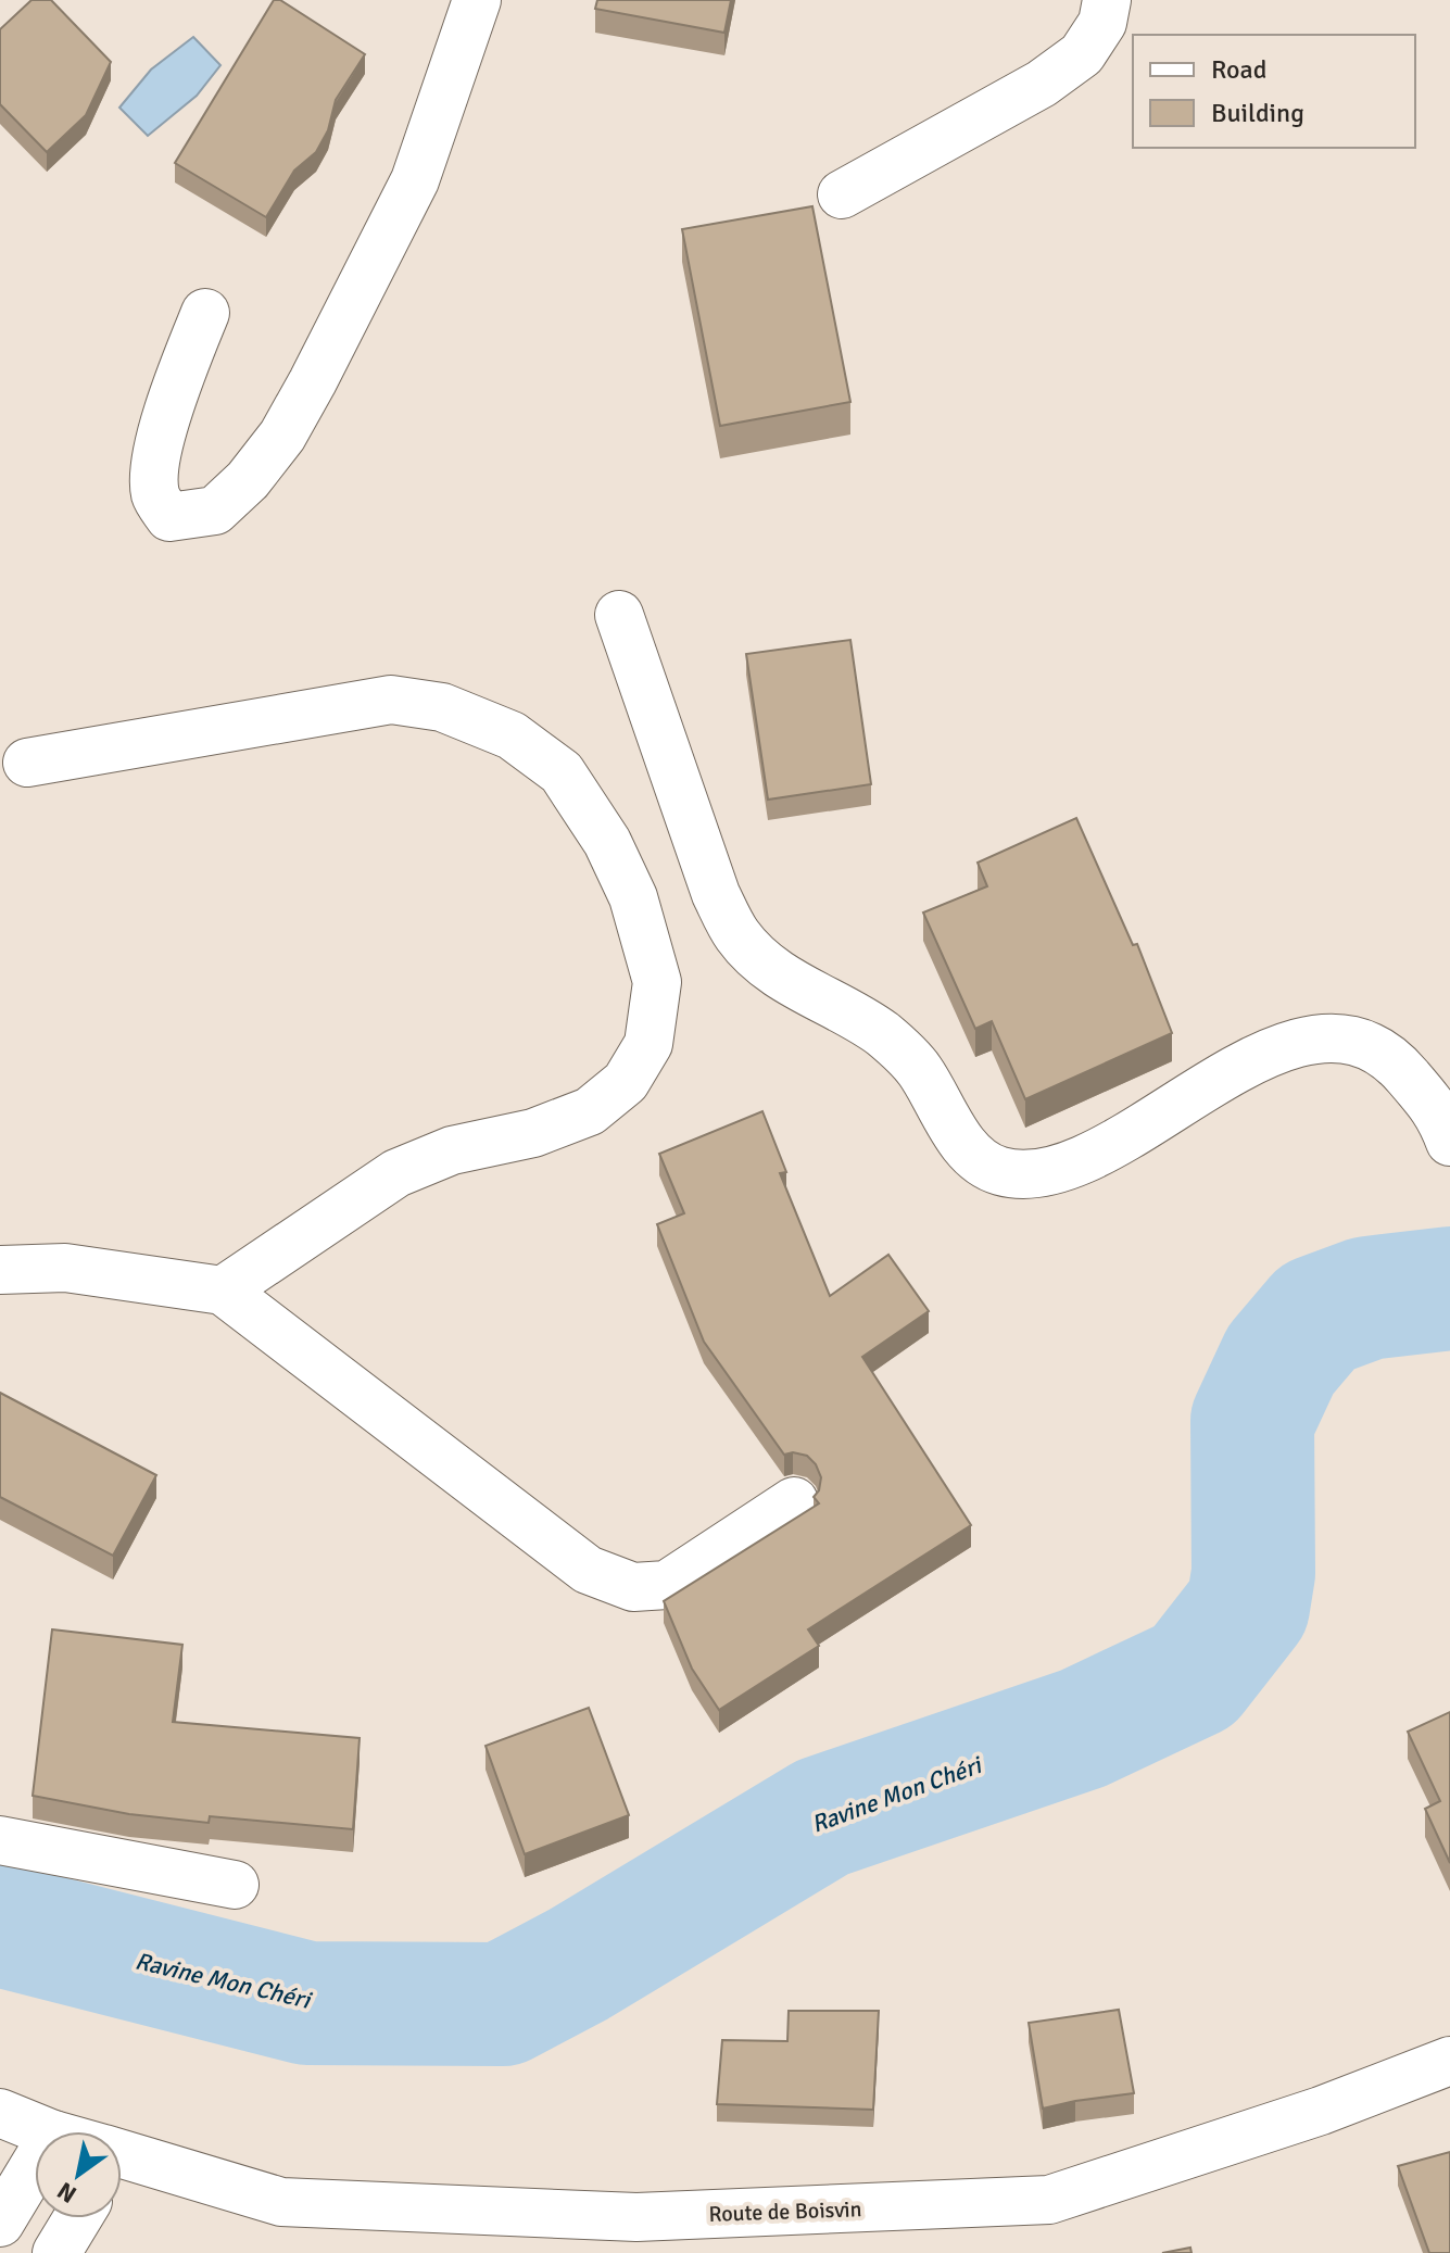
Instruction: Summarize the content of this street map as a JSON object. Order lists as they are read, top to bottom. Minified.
{"streets":{"street":["Route de Boisvin"]},"water":["Ravine Mon Chéri"],"legend":["Road","Building"],"north":"bottom left"}
